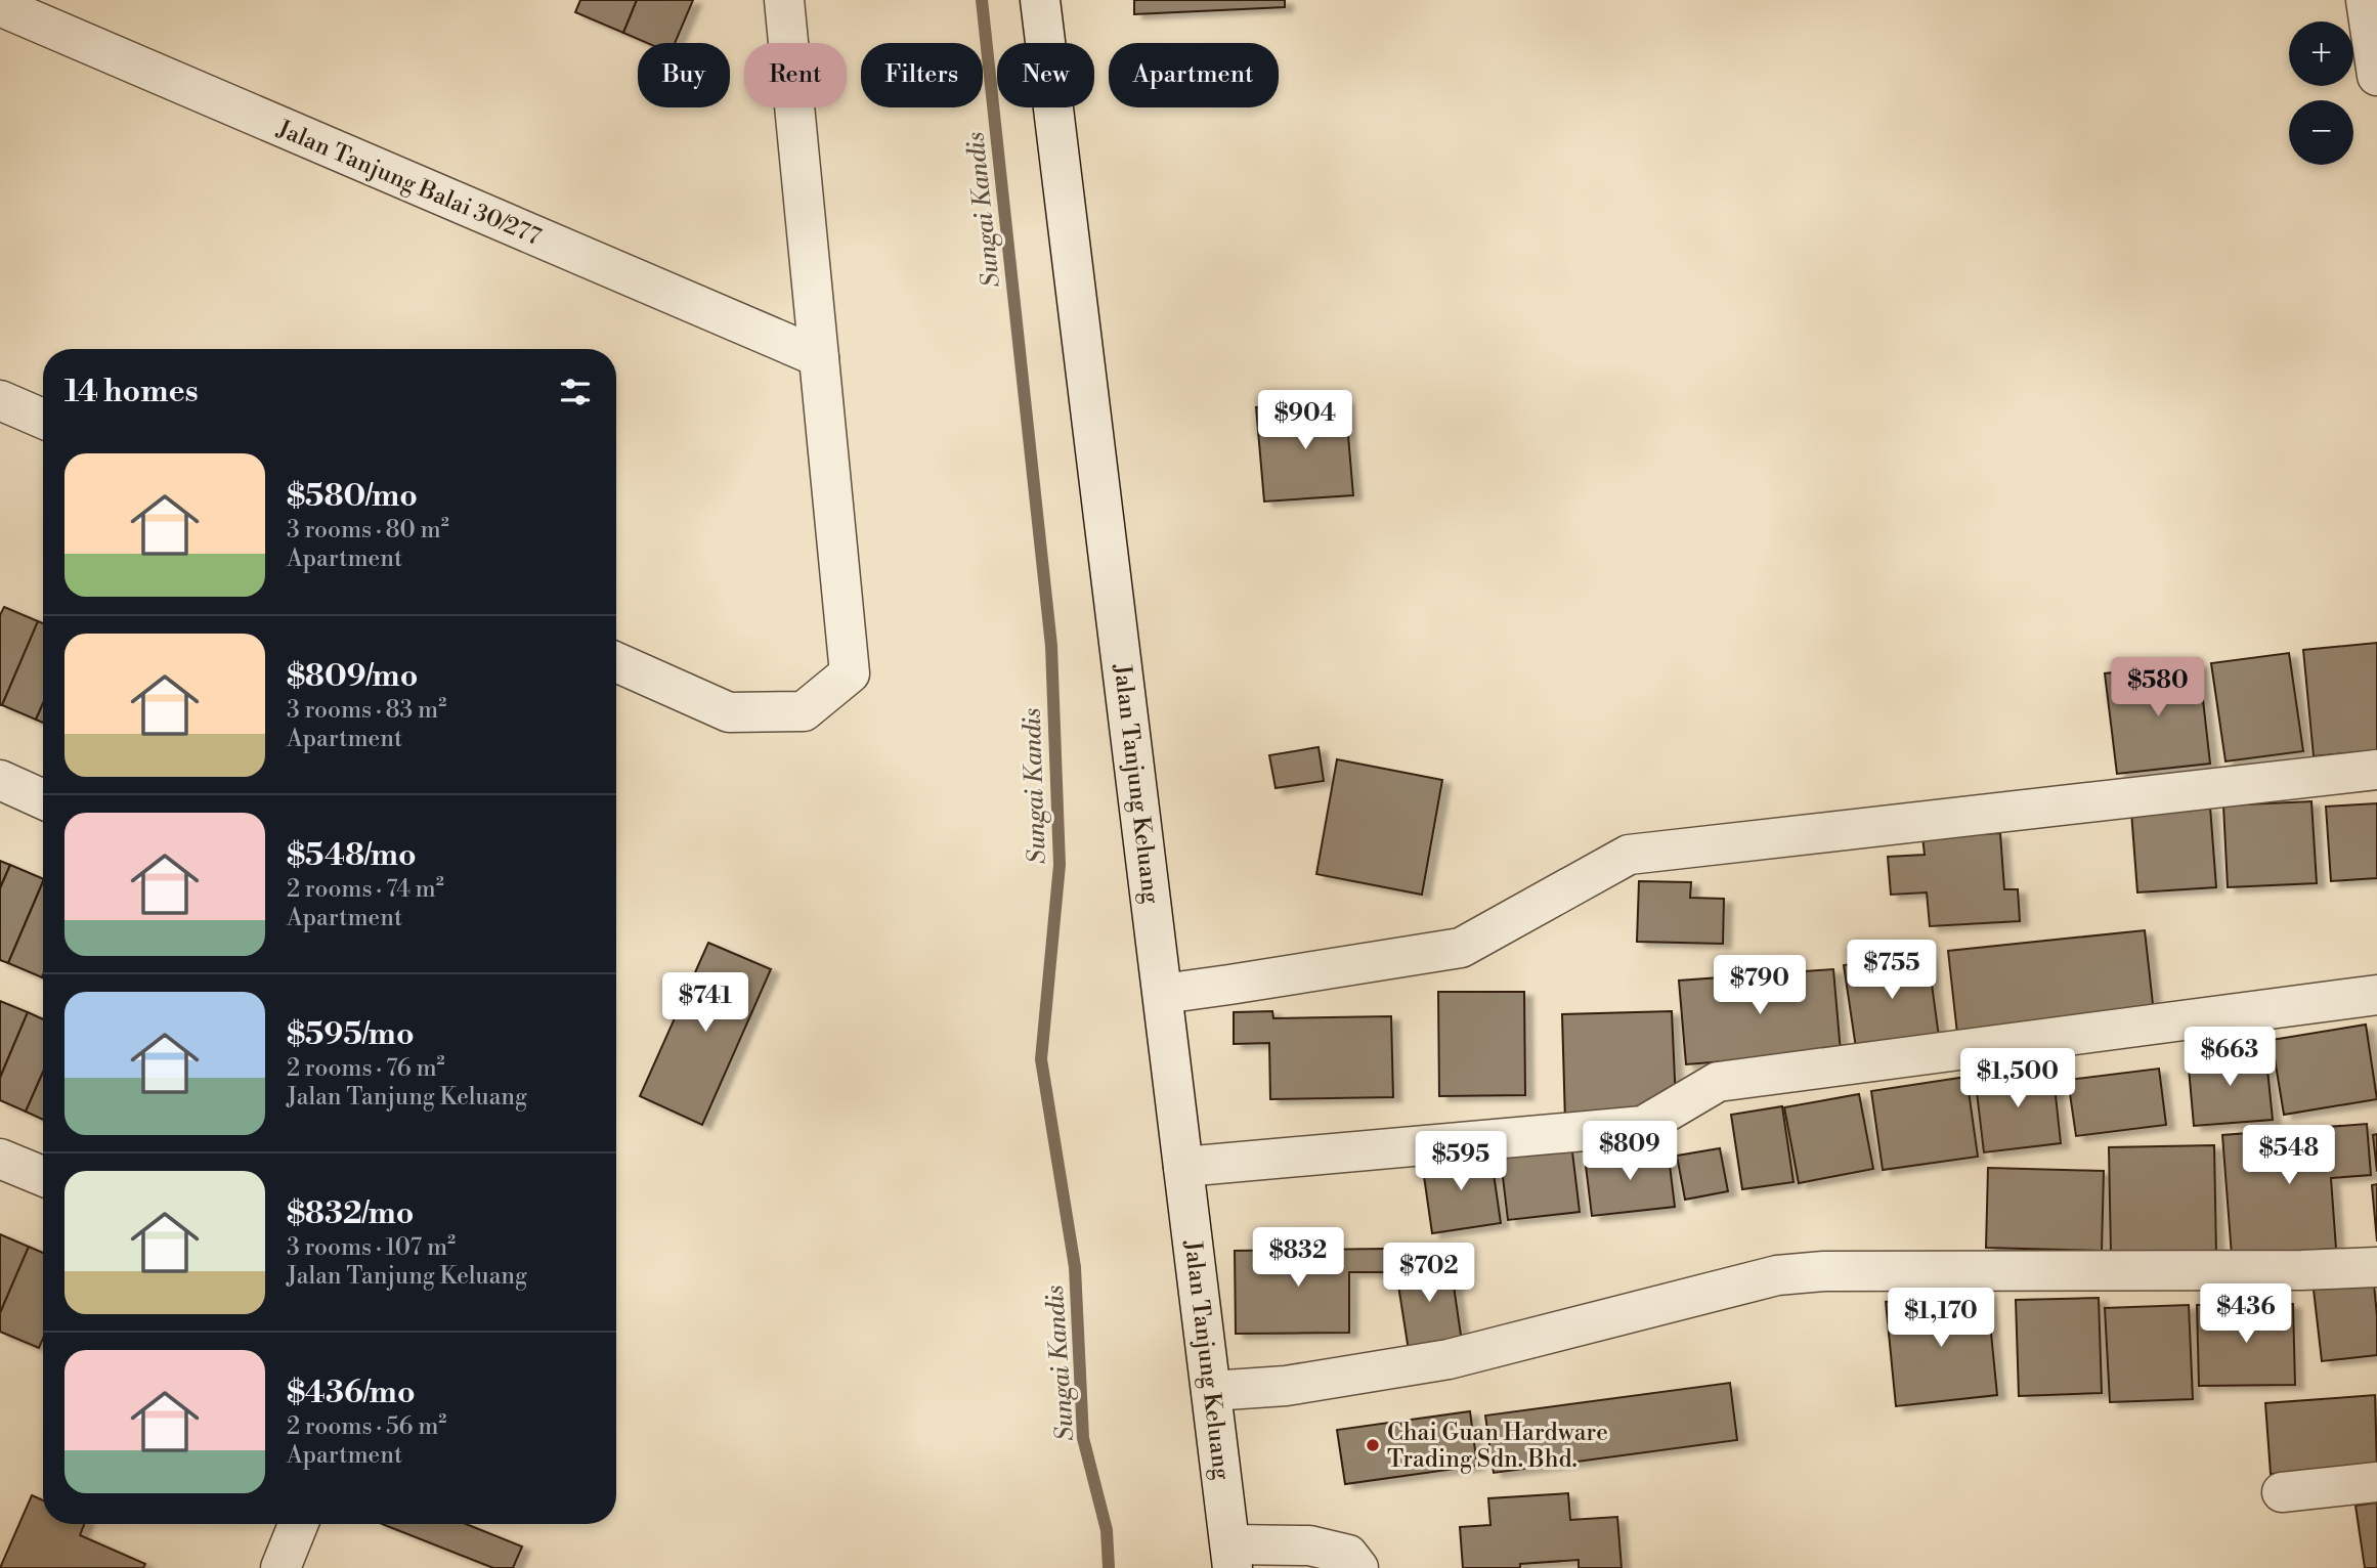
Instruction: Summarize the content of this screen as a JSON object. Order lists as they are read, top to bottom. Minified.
{"streets":{"street":["Jalan Tanjung Balai 30/277","Jalan Tanjung Keluang"]},"water":["Sungai Kandis"],"places":["Chai Guan Hardware Trading Sdn. Bhd."],"page":{"map_buttons":["+","−"],"chip":["Buy","Rent","Filters","New","Apartment"],"heading":"14 homes","price":["$904","$580","$755","$790","$741","$663","$1,500","$809","$548","$595","$832","$702","$436","$1,170"],"list":[{"name":"$580/mo","note":"3 rooms · 80 m² · Apartment"},{"name":"$809/mo","note":"3 rooms · 83 m² · Apartment"},{"name":"$548/mo","note":"2 rooms · 74 m² · Apartment"},{"name":"$595/mo","note":"2 rooms · 76 m² · Jalan Tanjung Keluang"},{"name":"$832/mo","note":"3 rooms · 107 m² · Jalan Tanjung Keluang"},{"name":"$436/mo","note":"2 rooms · 56 m² · Apartment"}]}}
